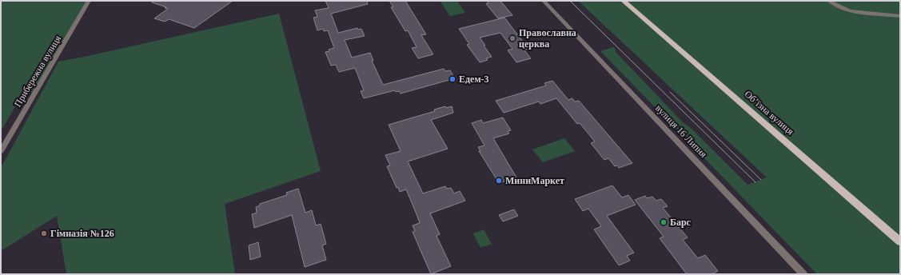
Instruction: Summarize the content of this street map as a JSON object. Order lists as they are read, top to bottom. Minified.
{"streets":{"main road":["Обʼїзна вулиця"],"street":["Прибережна вулиця","вулиця 16 Липня"]},"places":["Православна церква","Едем-3","МиниМаркет","Барс","Гімназія №126"]}
